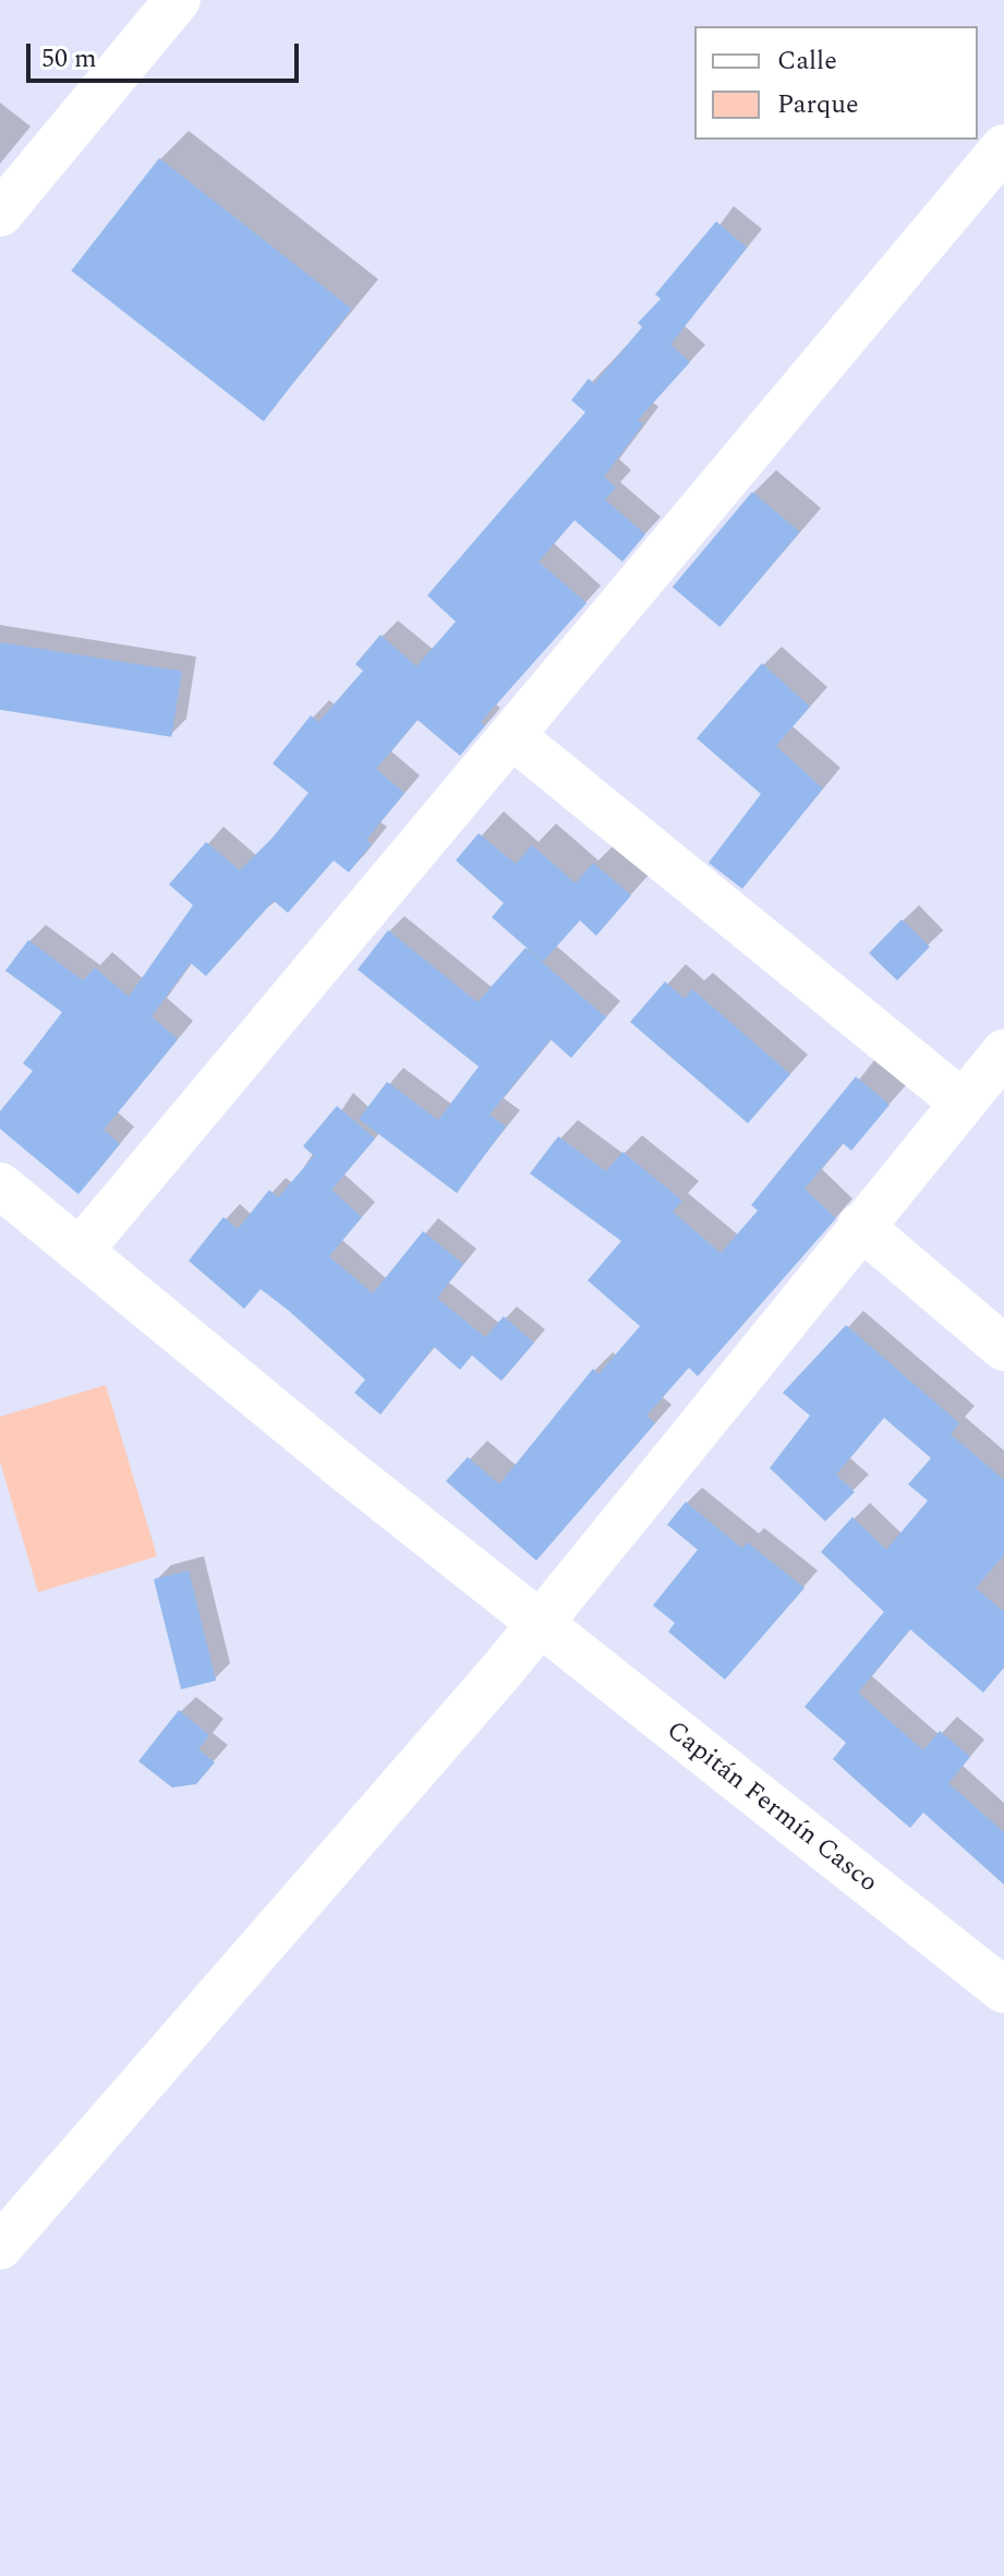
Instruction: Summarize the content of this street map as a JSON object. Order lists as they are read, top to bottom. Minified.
{"streets":{"street":["Capitán Fermín Casco"]},"legend":["Calle","Parque"],"scale_bar":"50 m"}
